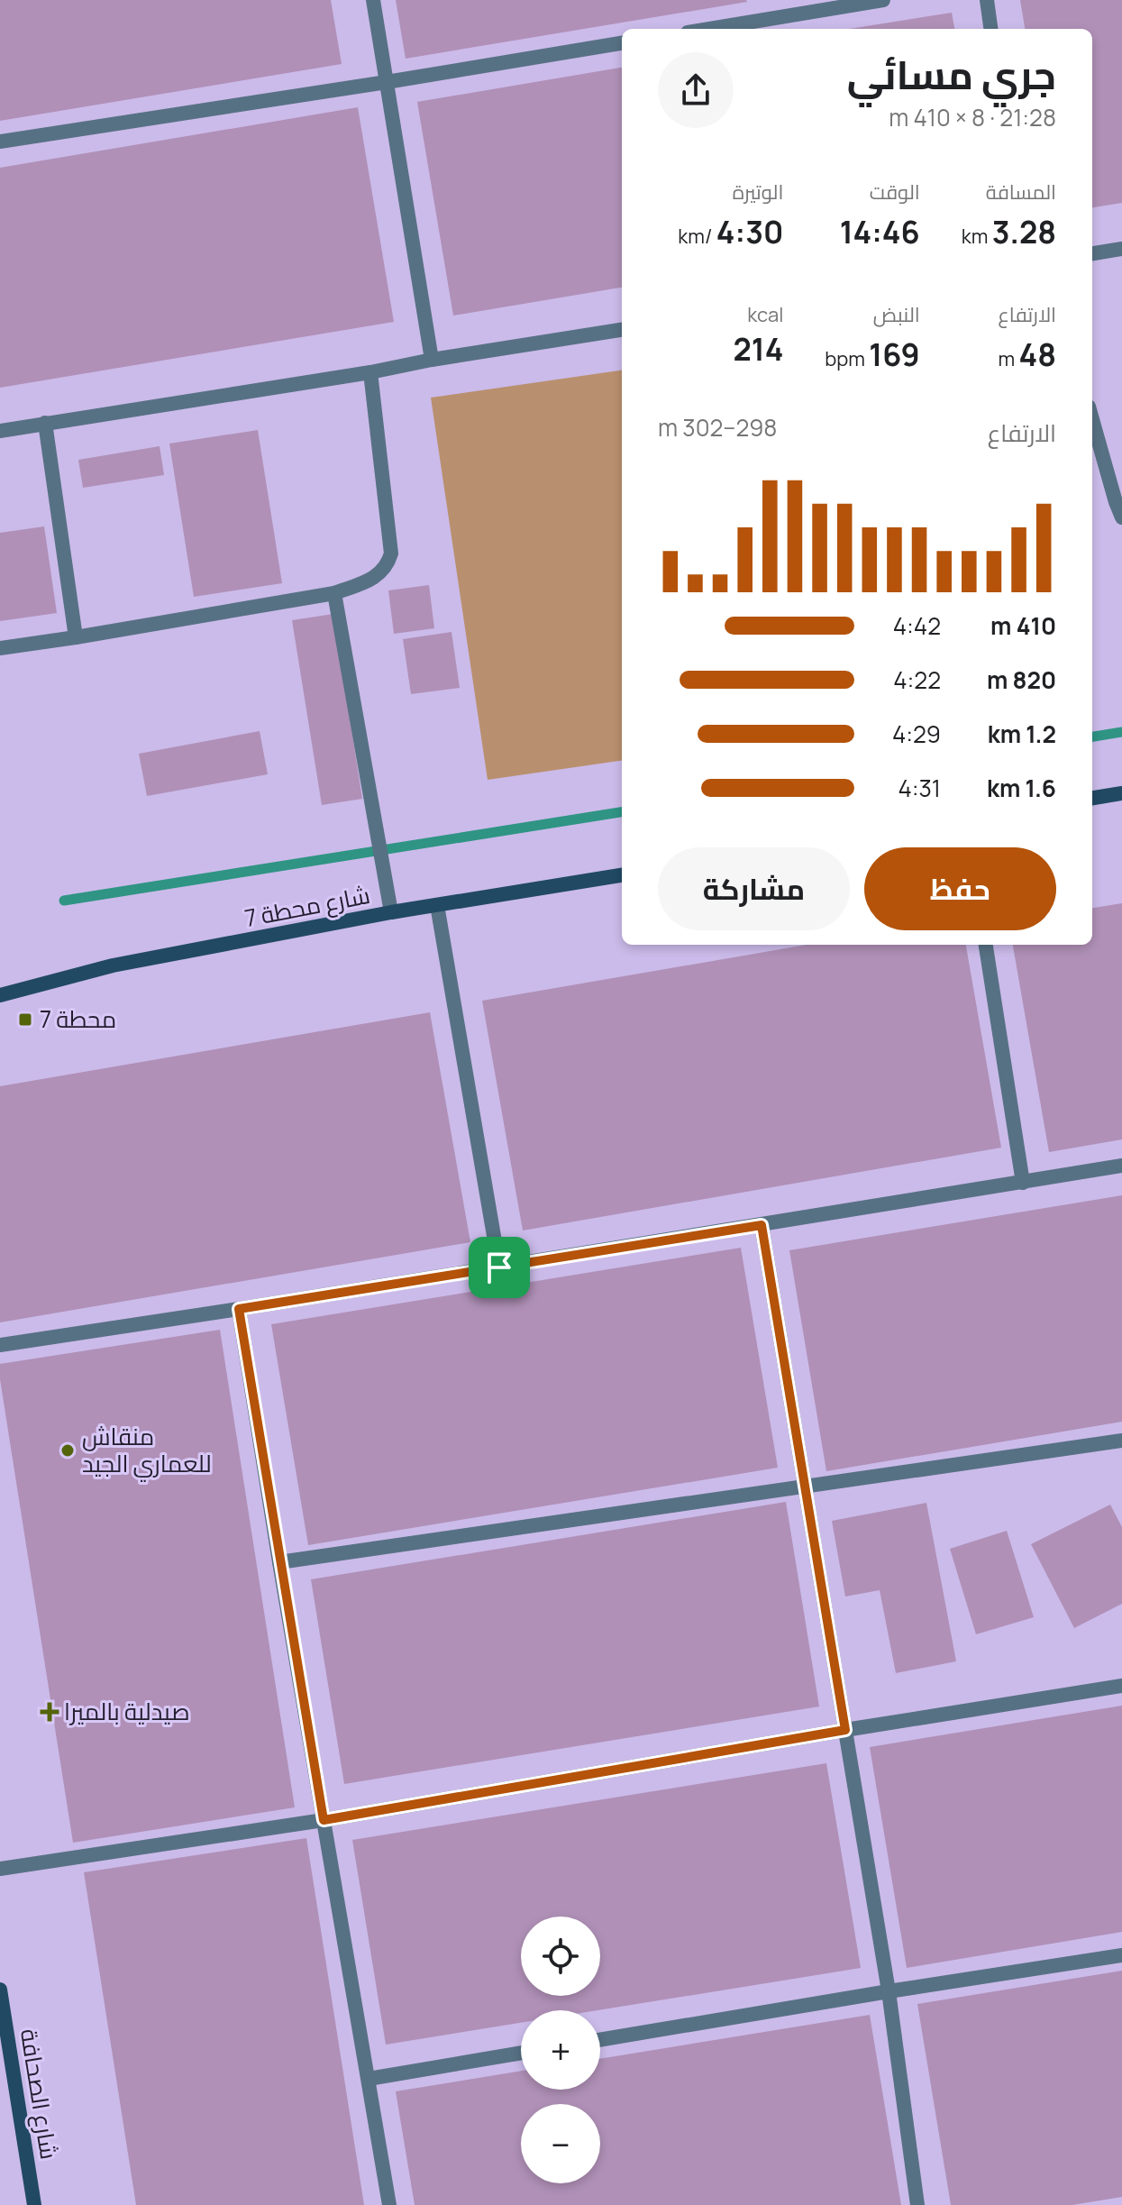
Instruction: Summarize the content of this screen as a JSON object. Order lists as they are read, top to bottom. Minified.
{"streets":{"street":["شارع محطة 7","شارع الصحافة"]},"places":{"transit":["محطة 7"],"other":["منقاش للعماري الجيد"],"health":["صيدلية بالميرا"]},"page":{"heading":["جري مسائي","21:28 · 8 × 410 m"],"stats":[["المسافة","3.28 km"],["الوقت","14:46"],["الوتيرة","4:30 /km"],["الارتفاع","48 m"],["النبض","169 bpm"],["kcal","214"]],"chart":["الارتفاع","298–302 m"],"list":[{"name":"410 m","note":"4:42"},{"name":"820 m","note":"4:22"},{"name":"1.2 km","note":"4:29"},{"name":"1.6 km","note":"4:31"}],"buttons":["حفظ","مشاركة"],"map_buttons":["+","−"]}}
